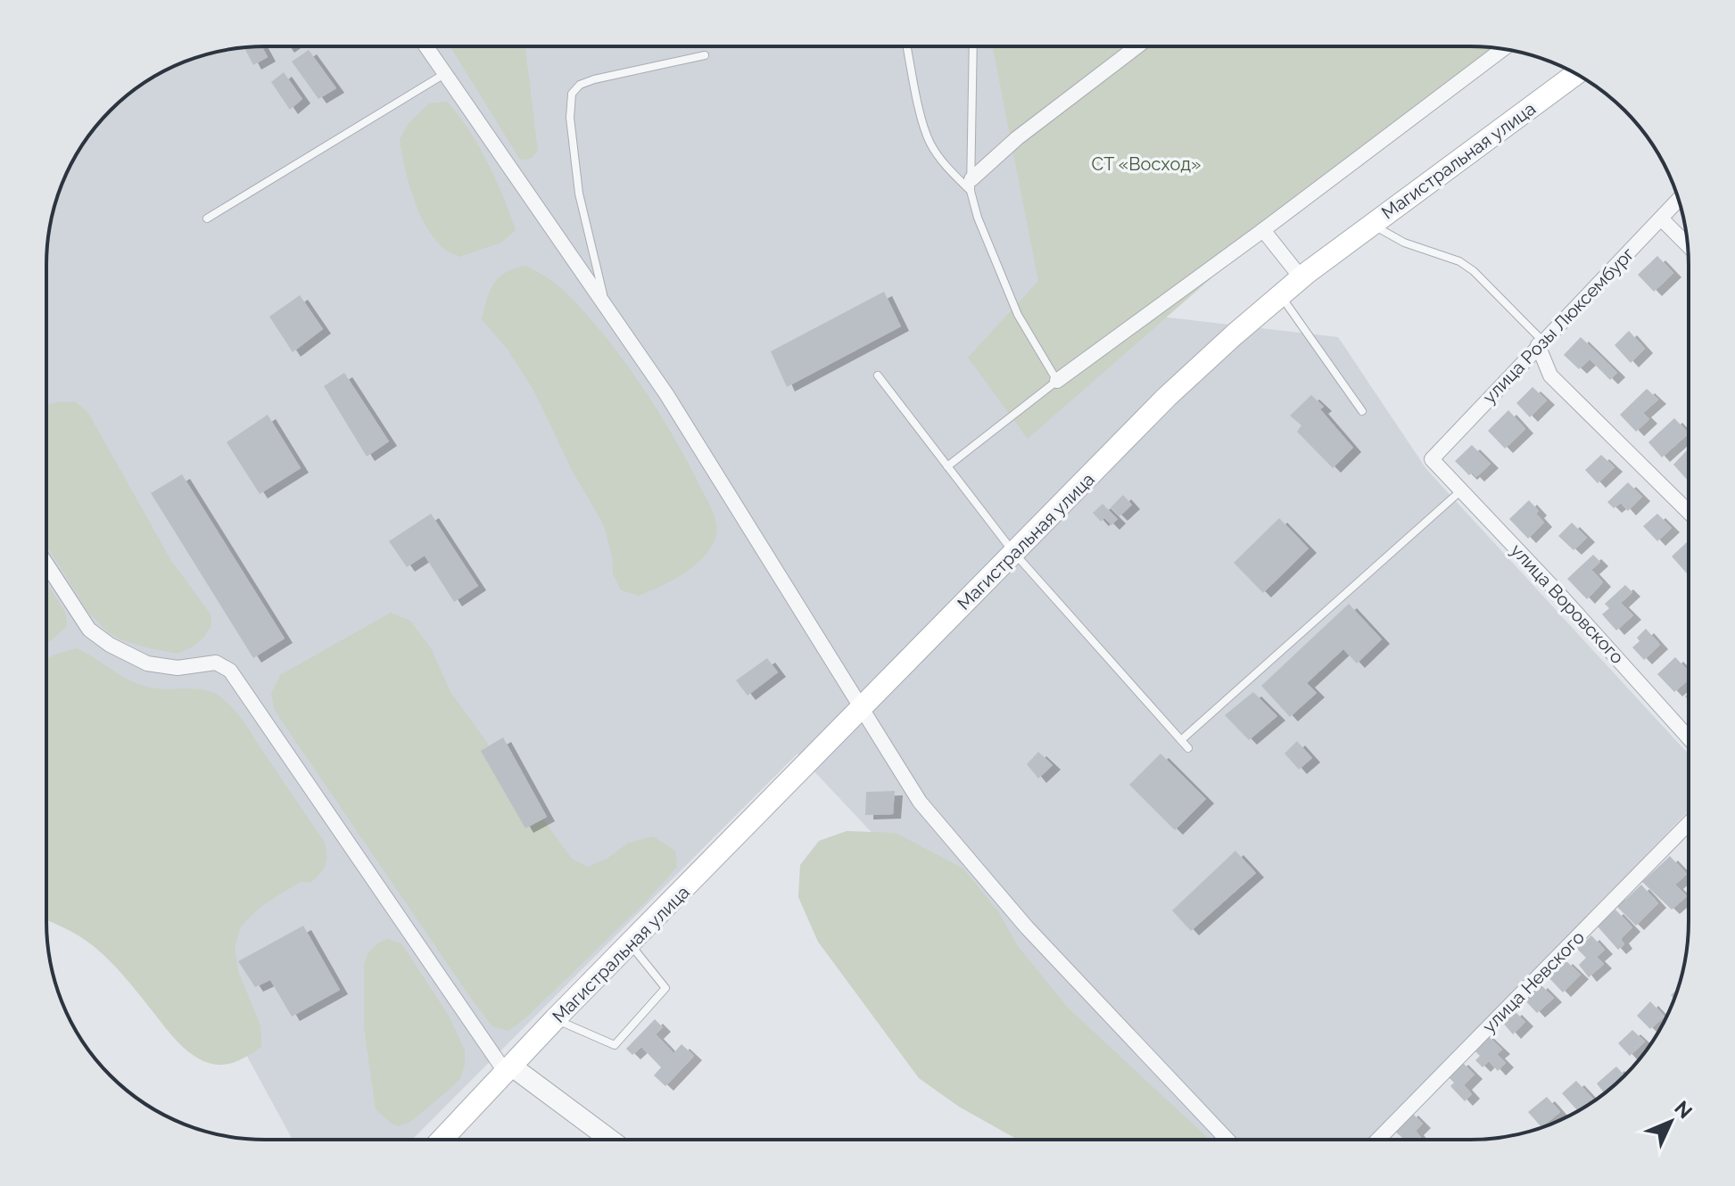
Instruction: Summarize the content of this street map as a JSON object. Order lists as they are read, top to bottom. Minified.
{"streets":{"main road":["Магистральная улица"],"street":["улица Розы Люксембург","улица Воровского","улица Невского"]},"crossings":[["улица Розы Люксембург","улица Воровского"]],"parks":["СТ «Восход»"],"north":"top right"}
